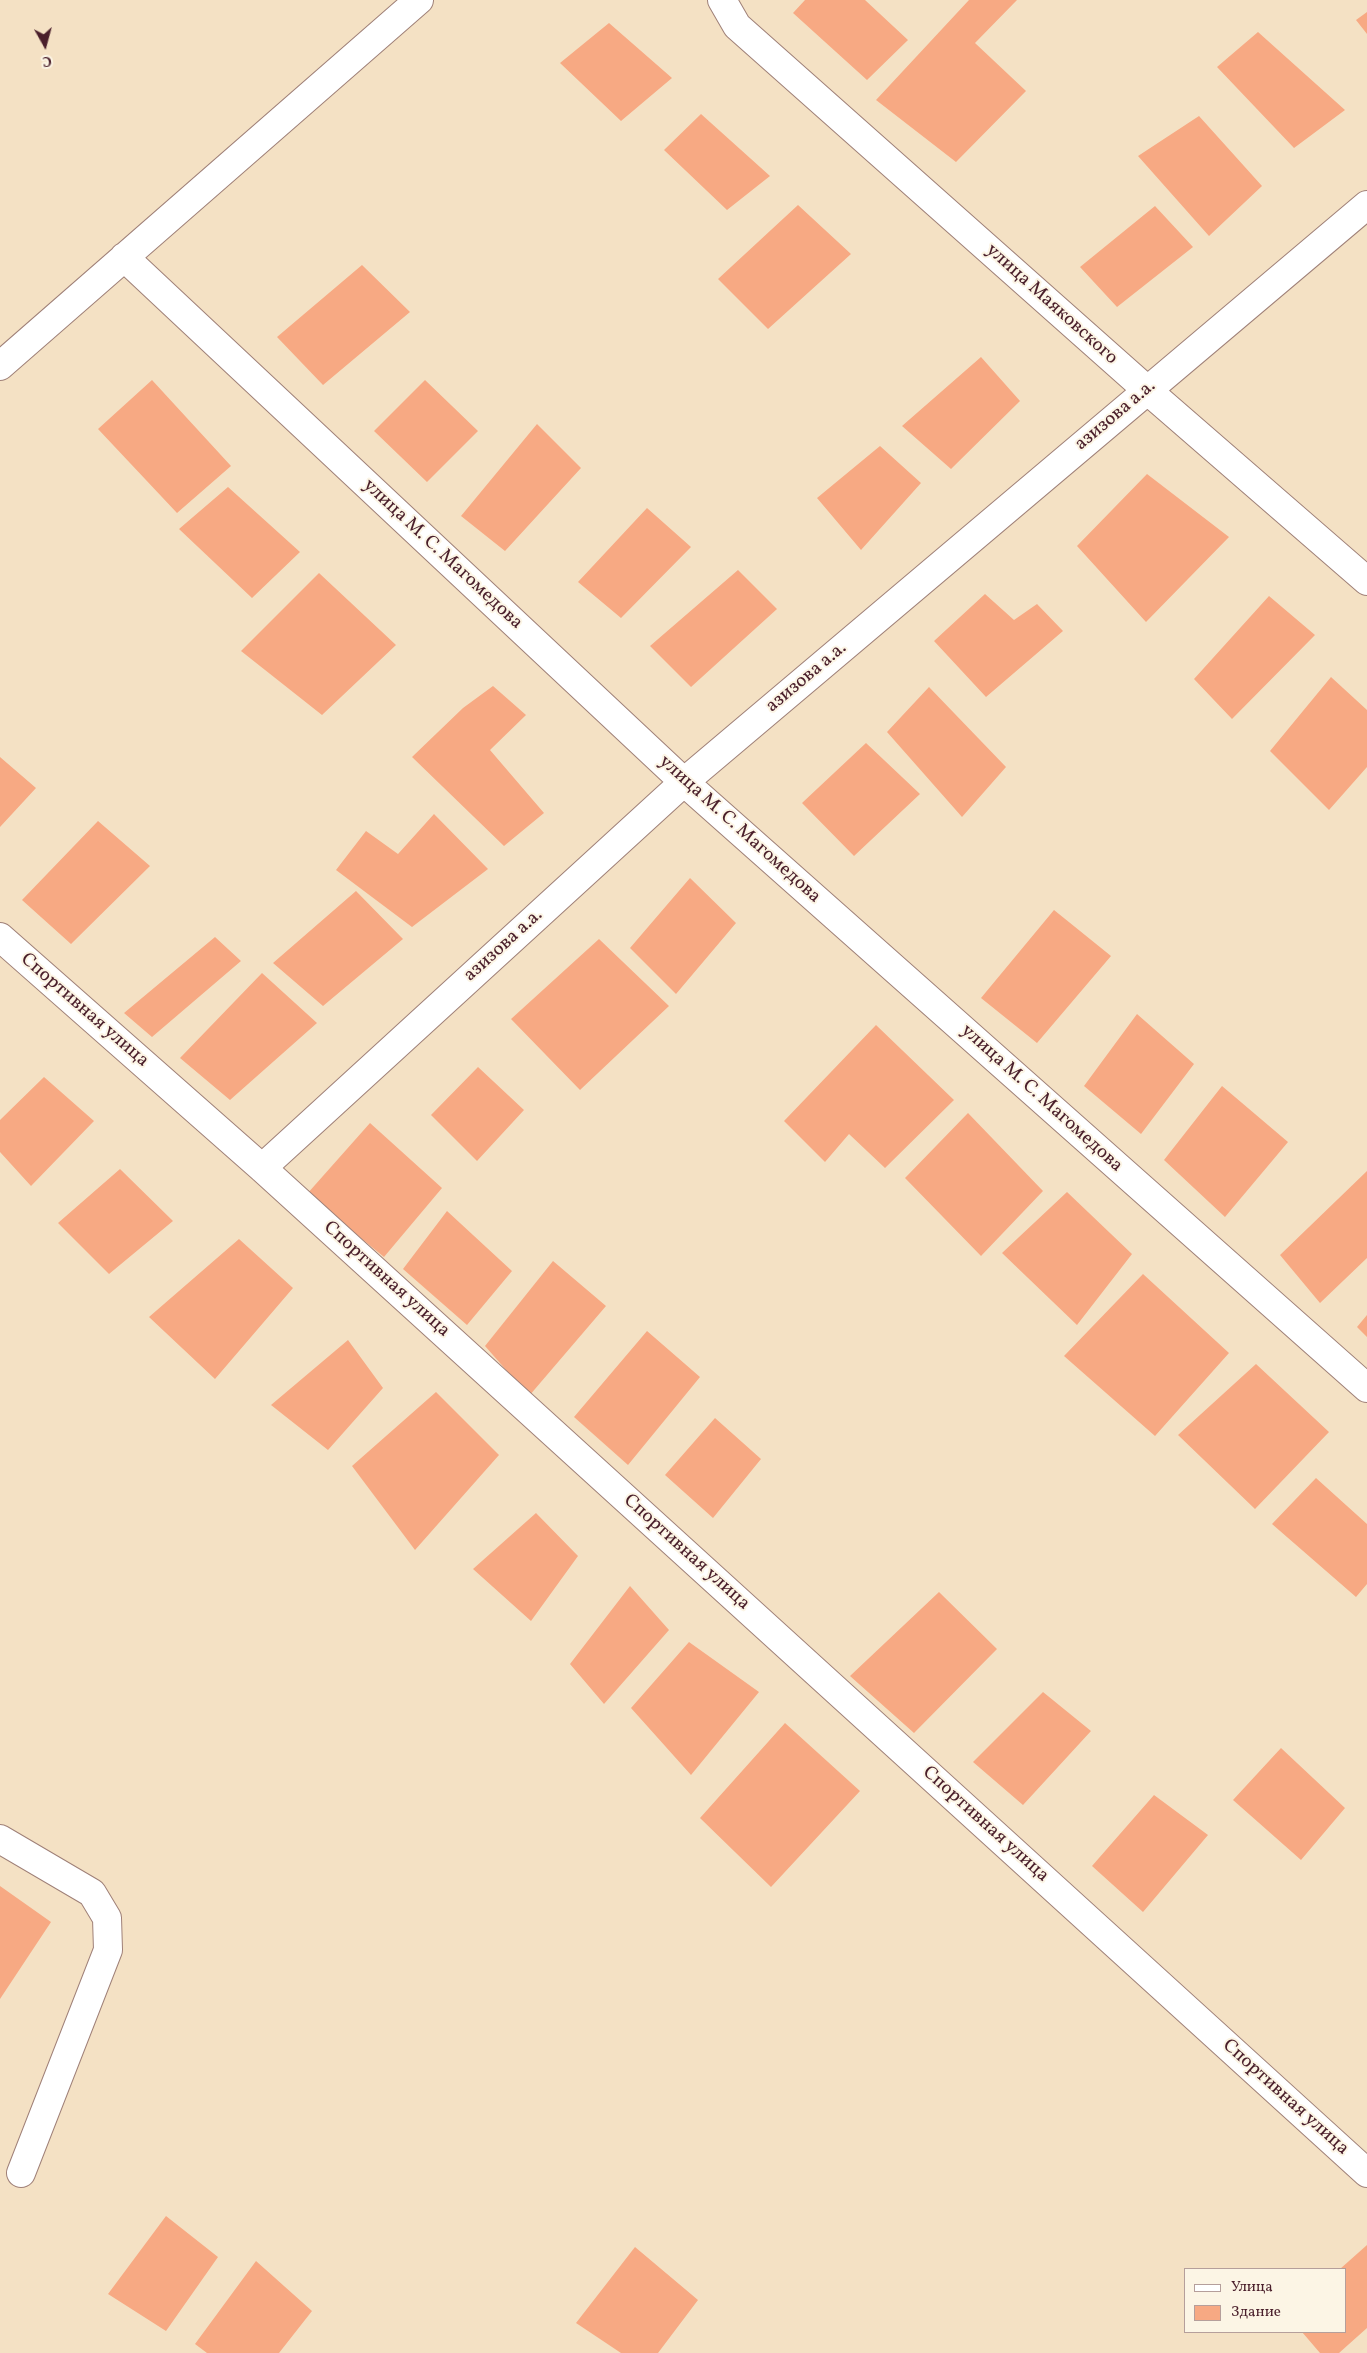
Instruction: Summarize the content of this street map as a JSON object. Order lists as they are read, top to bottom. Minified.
{"streets":{"street":["улица Маяковского","азизова а.а.","улица М. С. Магомедова","Спортивная улица"]},"crossings":[["улица Маяковского","азизова а.а."],["азизова а.а.","улица М. С. Магомедова"],["азизова а.а.","Спортивная улица"]],"legend":["Улица","Здание"],"north":"bottom"}
